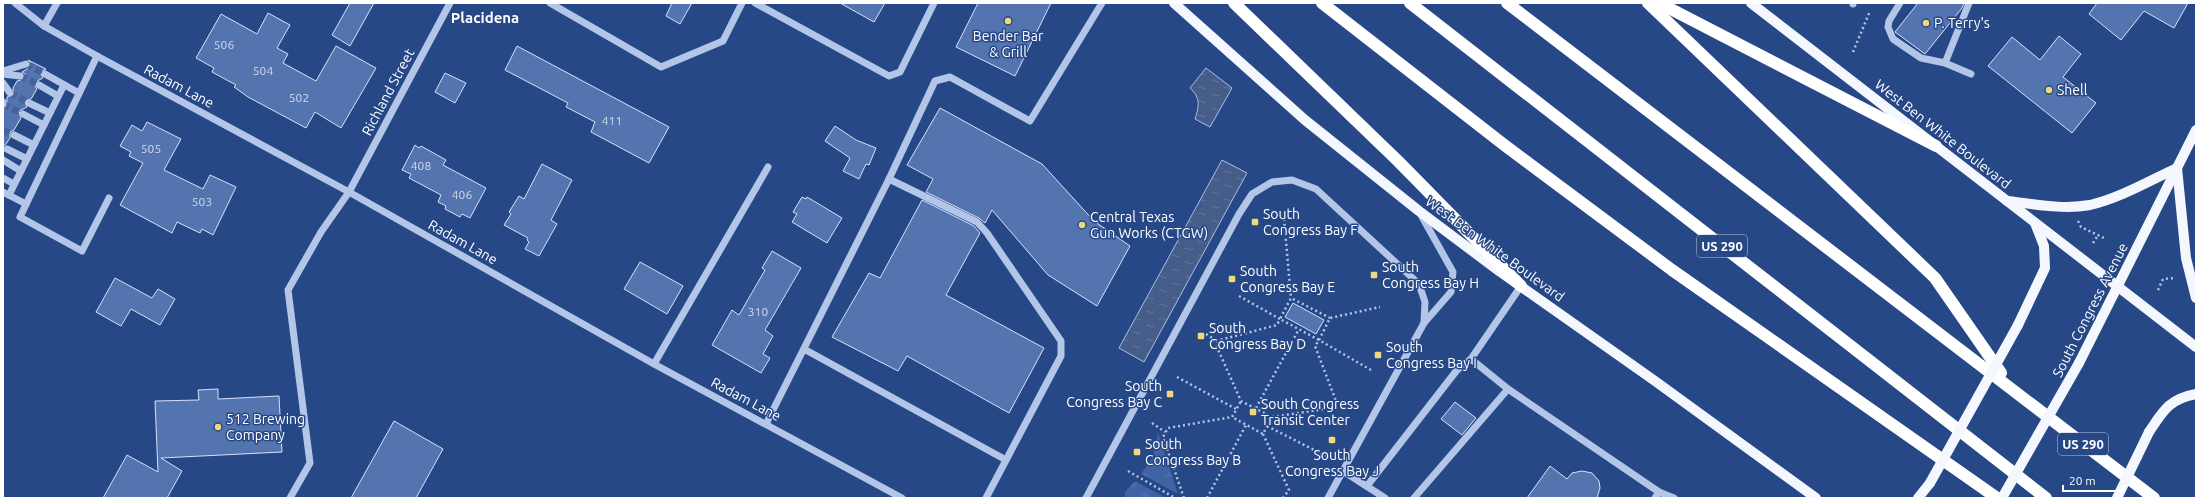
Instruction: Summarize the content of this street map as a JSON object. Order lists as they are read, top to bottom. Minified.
{"streets":{"highway":["US 290"],"main road":["West Ben White Boulevard","South Congress Avenue"],"street":["Radam Lane","Richland Street"]},"crossings":[["Radam Lane","Richland Street"],["West Ben White Boulevard","South Congress Avenue"]],"districts":["Placidena"],"places":{"other":["Bender Bar & Grill","P. Terry's","Shell","Central Texas Gun Works (CTGW)","512 Brewing Company"],"transit":["South Congress Bay F","South Congress Bay H","South Congress Bay E","South Congress Bay D","South Congress Bay I","South Congress Bay C","South Congress Transit Center","South Congress Bay J","South Congress Bay B"]},"house_numbers":["506","504","502","411","505","408","406","503","310"],"scale_bar":"20 m"}
